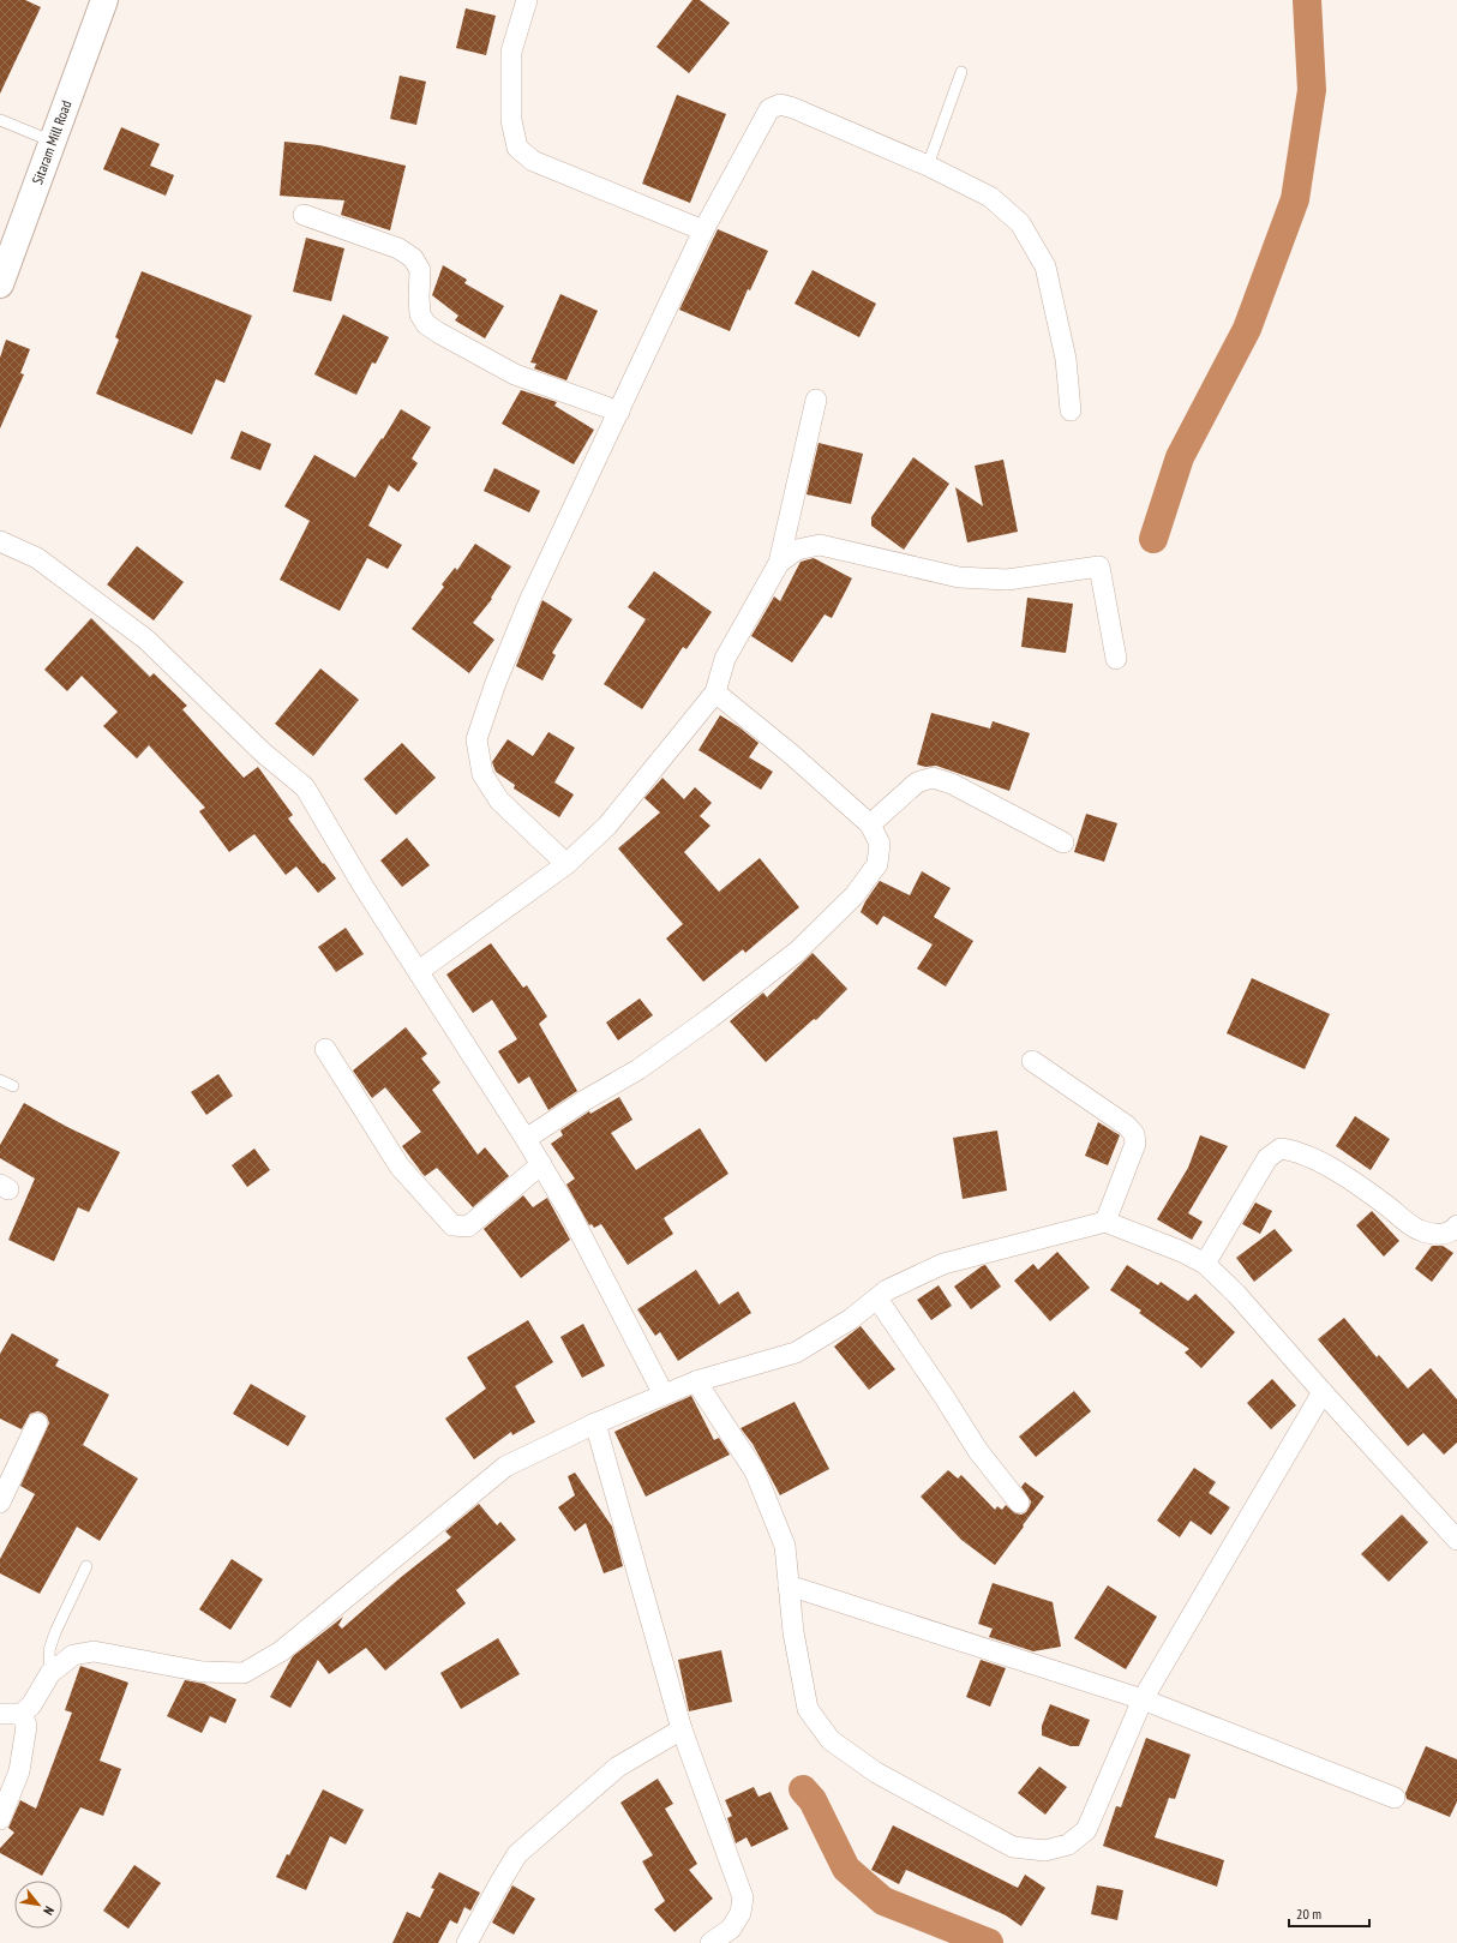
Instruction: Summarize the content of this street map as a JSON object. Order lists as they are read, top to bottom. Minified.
{"streets":{"main road":["Sitaram Mill Road"]},"scale_bar":"20 m","north":"bottom right"}
